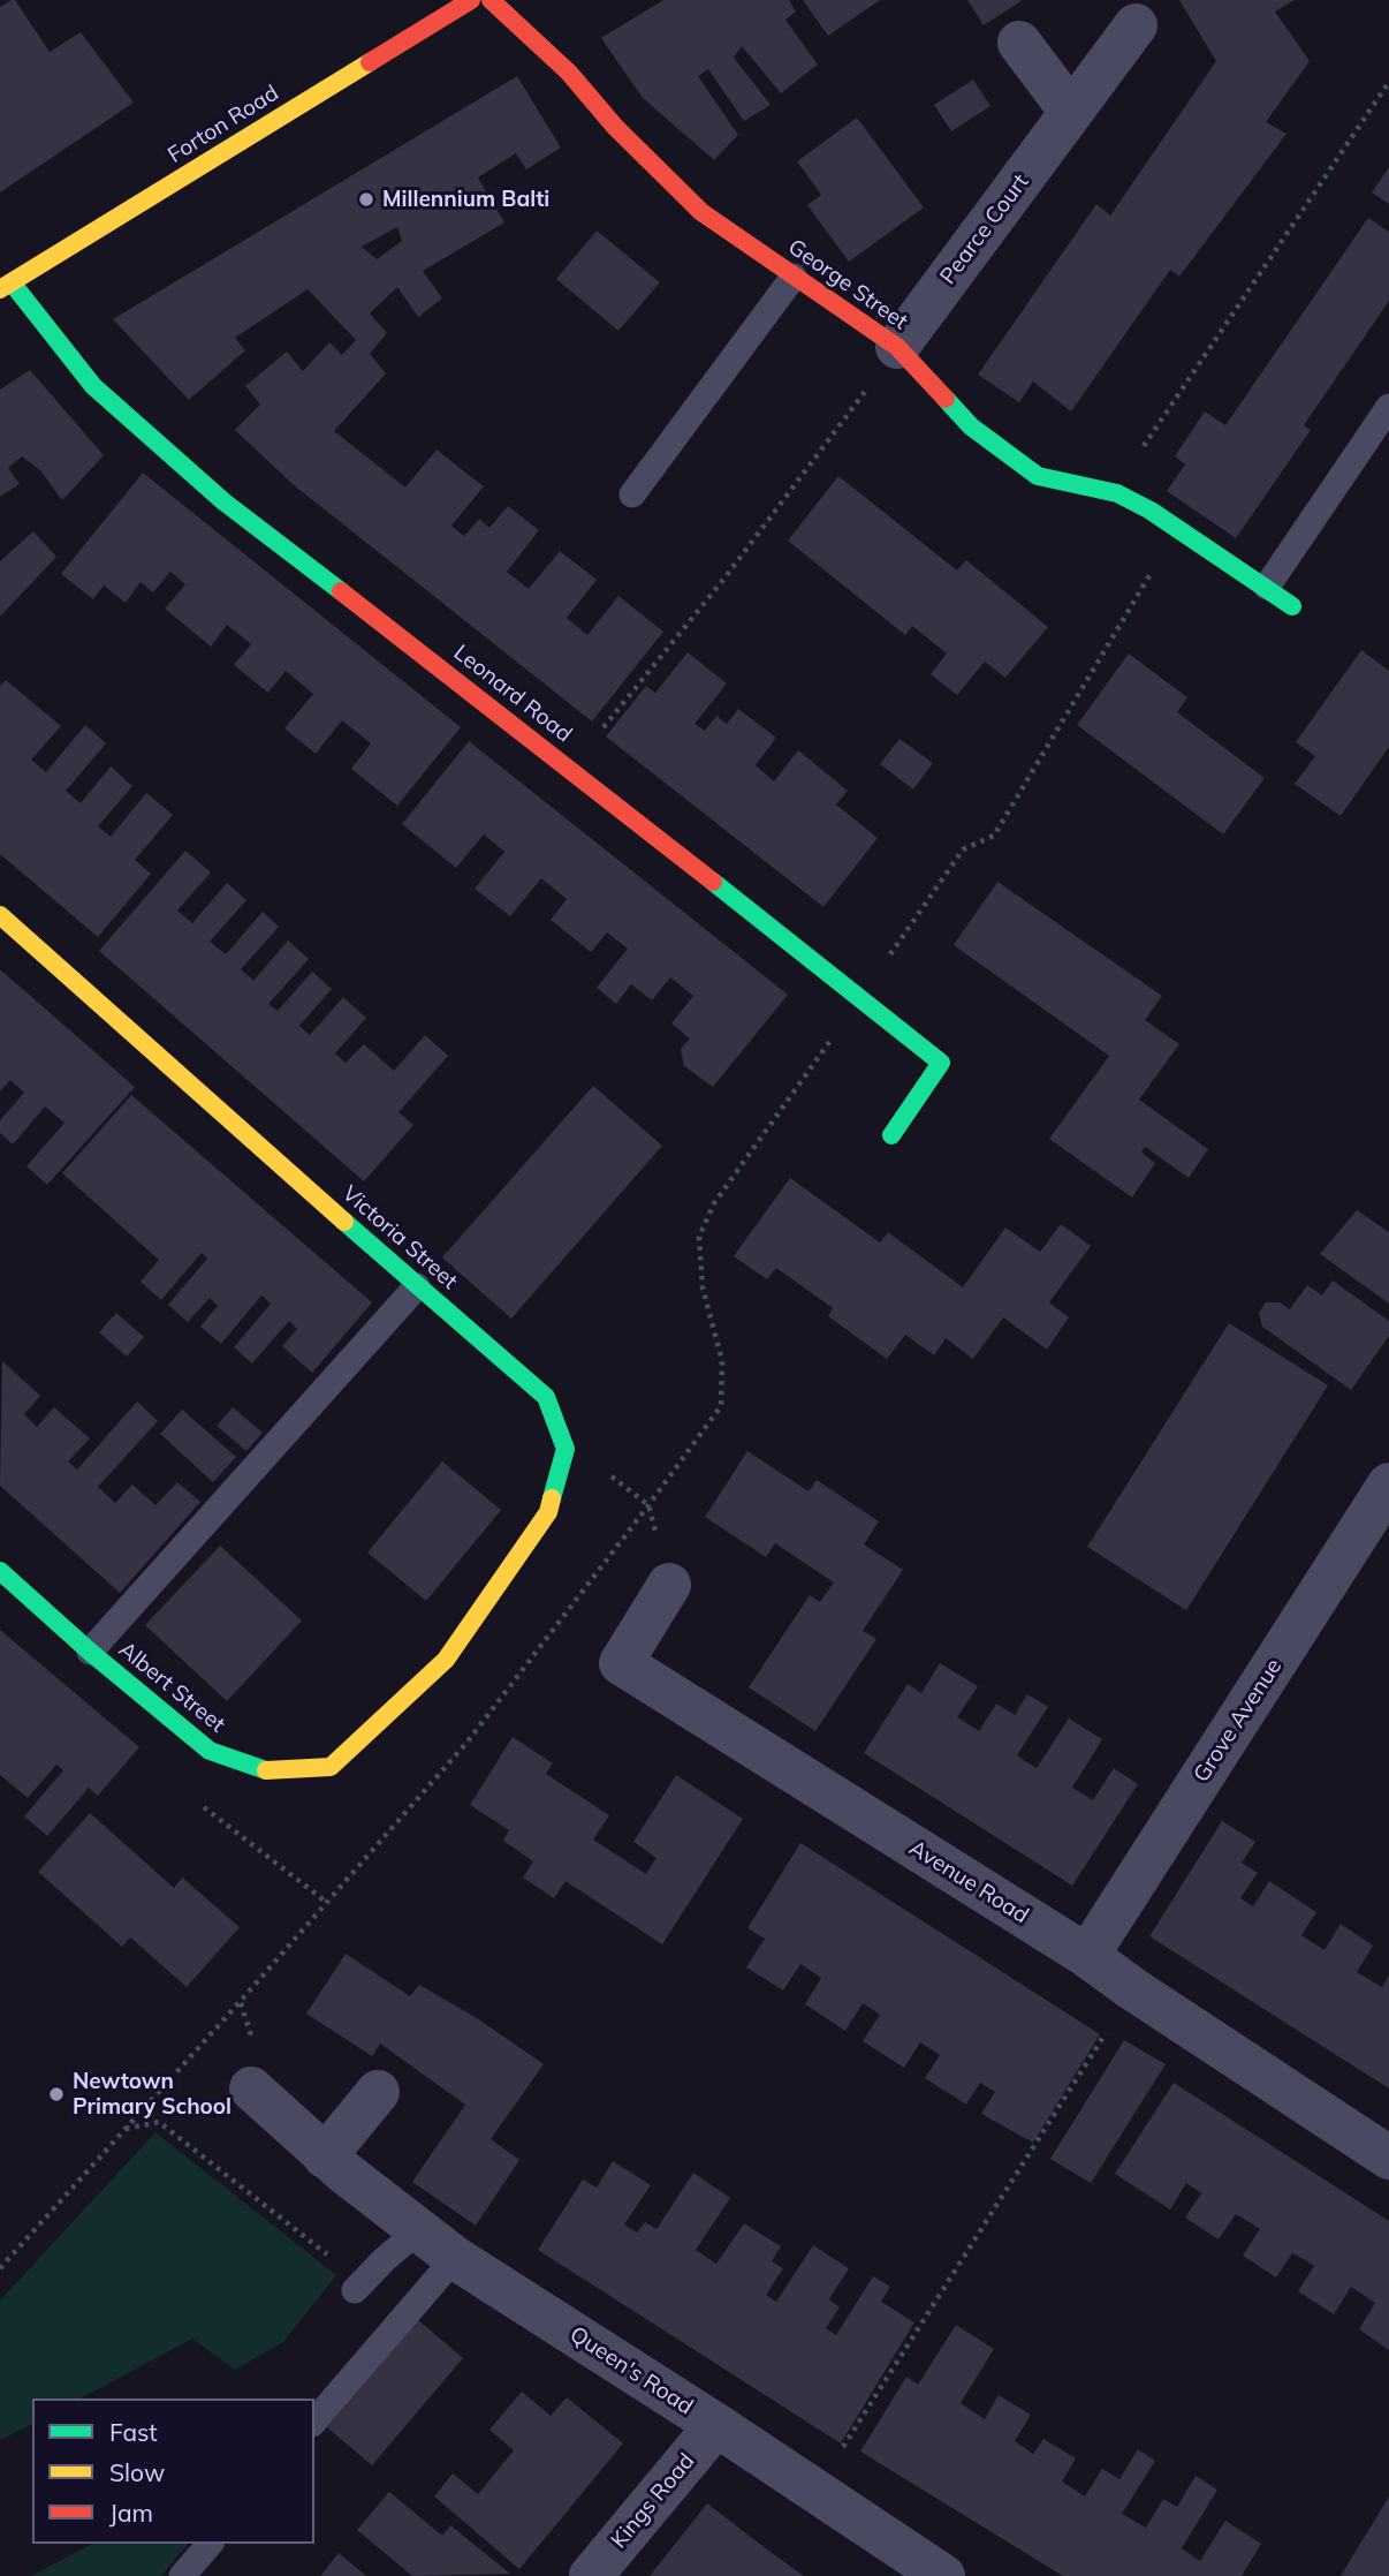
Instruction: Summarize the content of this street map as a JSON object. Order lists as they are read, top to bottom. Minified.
{"streets":{"street":["Forton Road","Pearce Court","George Street","Leonard Road","Victoria Street","Albert Street","Grove Avenue","Avenue Road","Queen's Road","Kings Road"]},"crossings":[["Forton Road","Leonard Road"],["Pearce Court","George Street"],["Victoria Street","Albert Street"],["Grove Avenue","Avenue Road"],["Queen's Road","Kings Road"]],"places":["Millennium Balti","Newtown Primary School"],"legend":["Fast","Slow","Jam"]}
